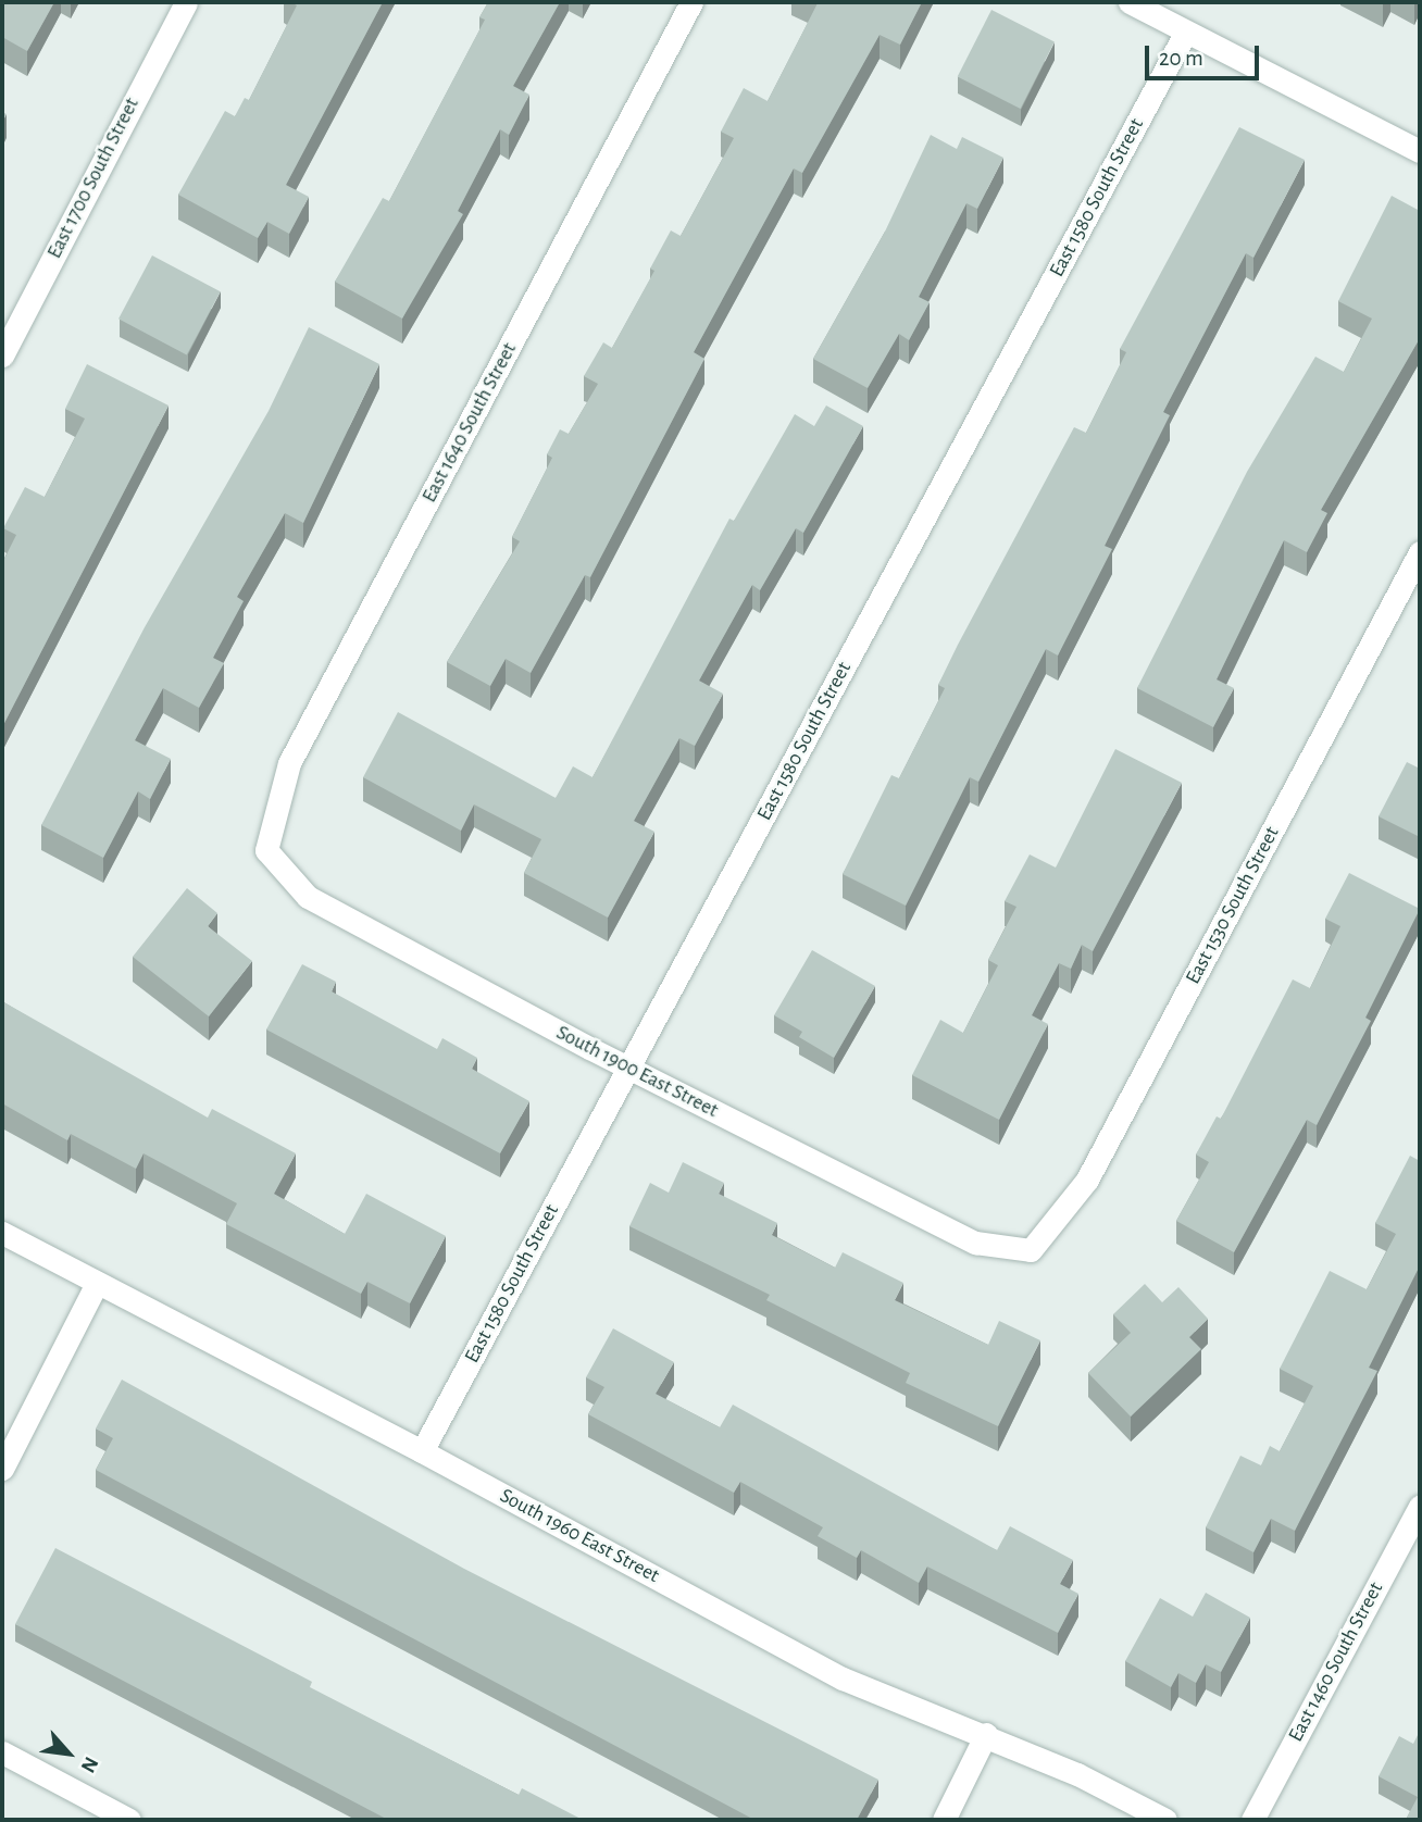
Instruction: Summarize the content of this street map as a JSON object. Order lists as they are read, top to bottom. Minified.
{"streets":{"street":["East 1700 South Street","East 1580 South Street","East 1640 South Street","East 1530 South Street","South 1900 East Street","South 1960 East Street","East 1460 South Street"]},"crossings":[["East 1580 South Street","South 1900 East Street"],["East 1580 South Street","South 1960 East Street"],["East 1640 South Street","South 1900 East Street"],["East 1530 South Street","South 1900 East Street"]],"scale_bar":"20 m","north":"bottom right"}
